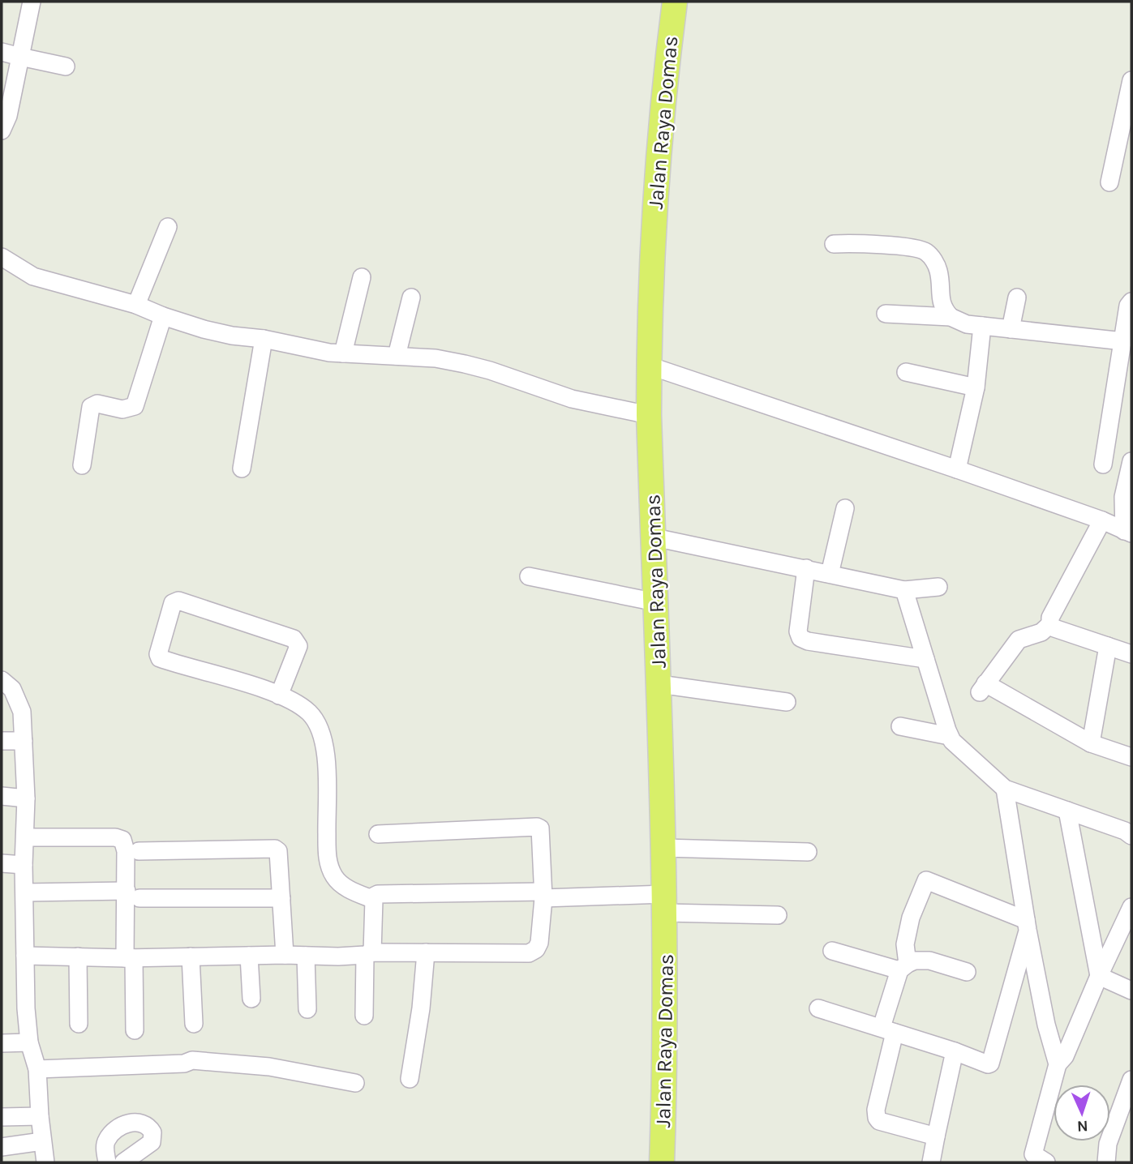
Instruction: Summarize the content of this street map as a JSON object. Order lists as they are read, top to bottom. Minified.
{"streets":{"highway":["Jalan Raya Domas"]},"north":"bottom"}
